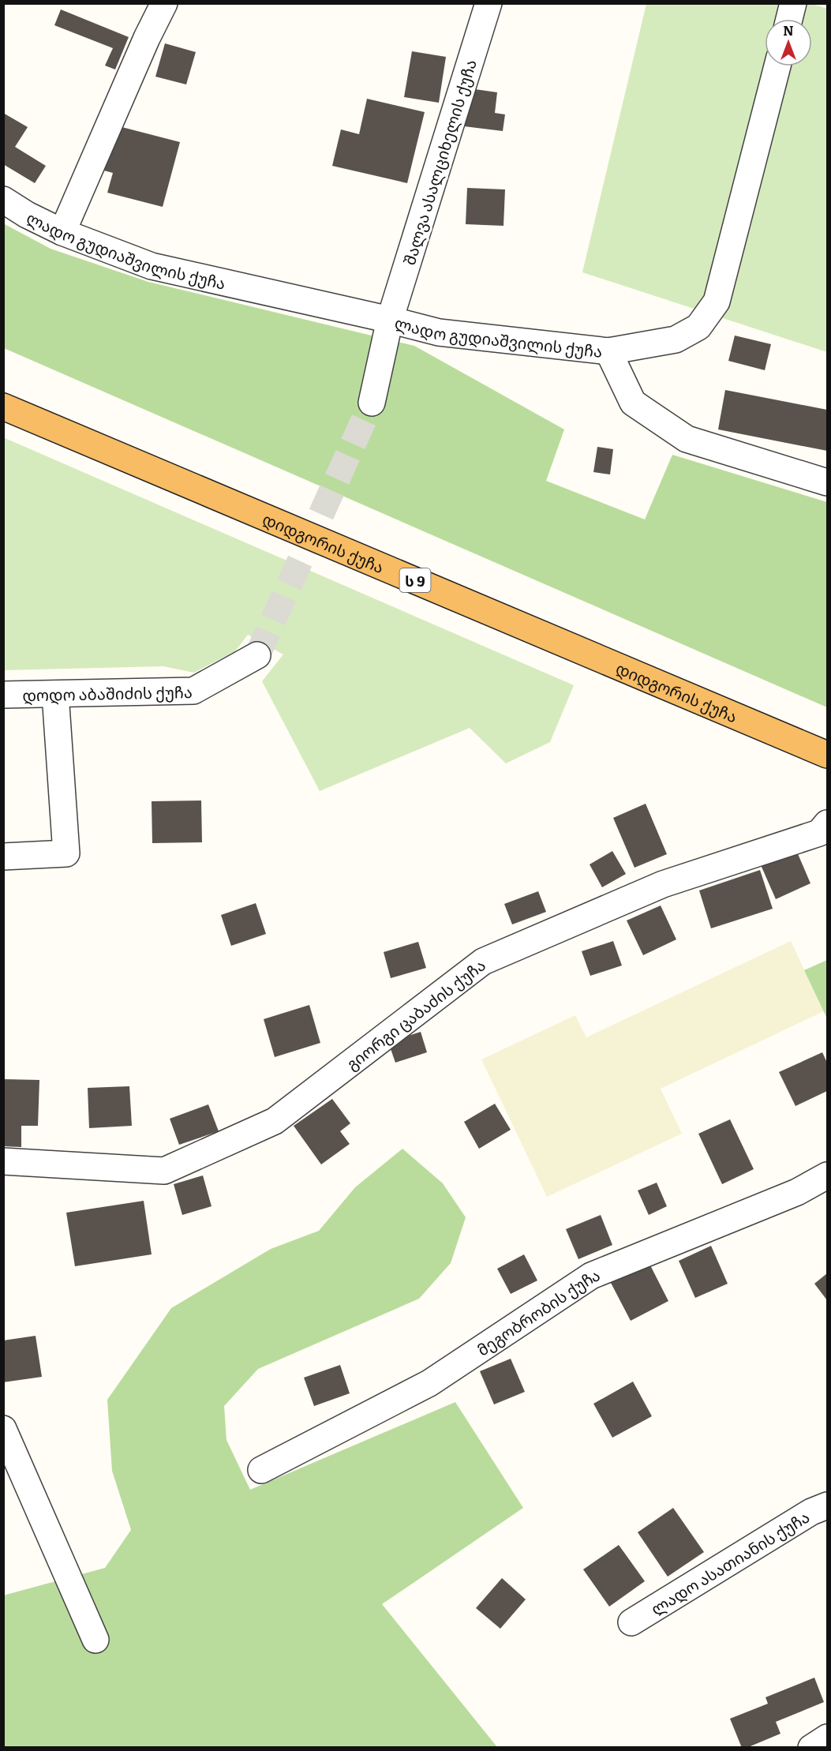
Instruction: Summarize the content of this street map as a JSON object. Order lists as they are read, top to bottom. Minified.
{"streets":{"highway":["დიდგორის ქუჩა","ს 9"],"street":["შალვა ასალციხელის ქუჩა","ლადო გუდიაშვილის ქუჩა","დოდო აბაშიძის ქუჩა","გიორგი ცაბაძის ქუჩა","მეგობრობის ქუჩა","ლადო ასათიანის ქუჩა"]},"crossings":[["შალვა ასალციხელის ქუჩა","ლადო გუდიაშვილის ქუჩა"]],"north":"top"}
